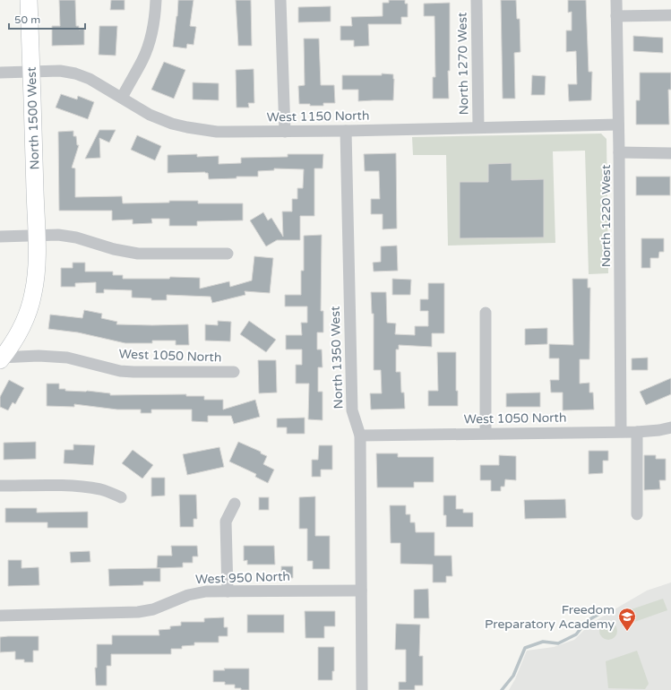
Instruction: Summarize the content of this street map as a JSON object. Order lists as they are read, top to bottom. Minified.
{"streets":{"street":["North 1270 West","West 1150 North","North 1500 West","North 1220 West","West 1050 North","North 1350 West","West 950 North"]},"crossings":[["North 1270 West","West 1150 North"],["West 1150 North","North 1500 West"],["West 1150 North","North 1220 West"],["West 1150 North","North 1350 West"],["North 1500 West","West 1050 North"],["North 1220 West","West 1050 North"],["West 1050 North","North 1350 West"],["North 1350 West","West 950 North"]],"places":{"school or university":["Freedom Preparatory Academy"]},"scale_bar":"50 m"}
